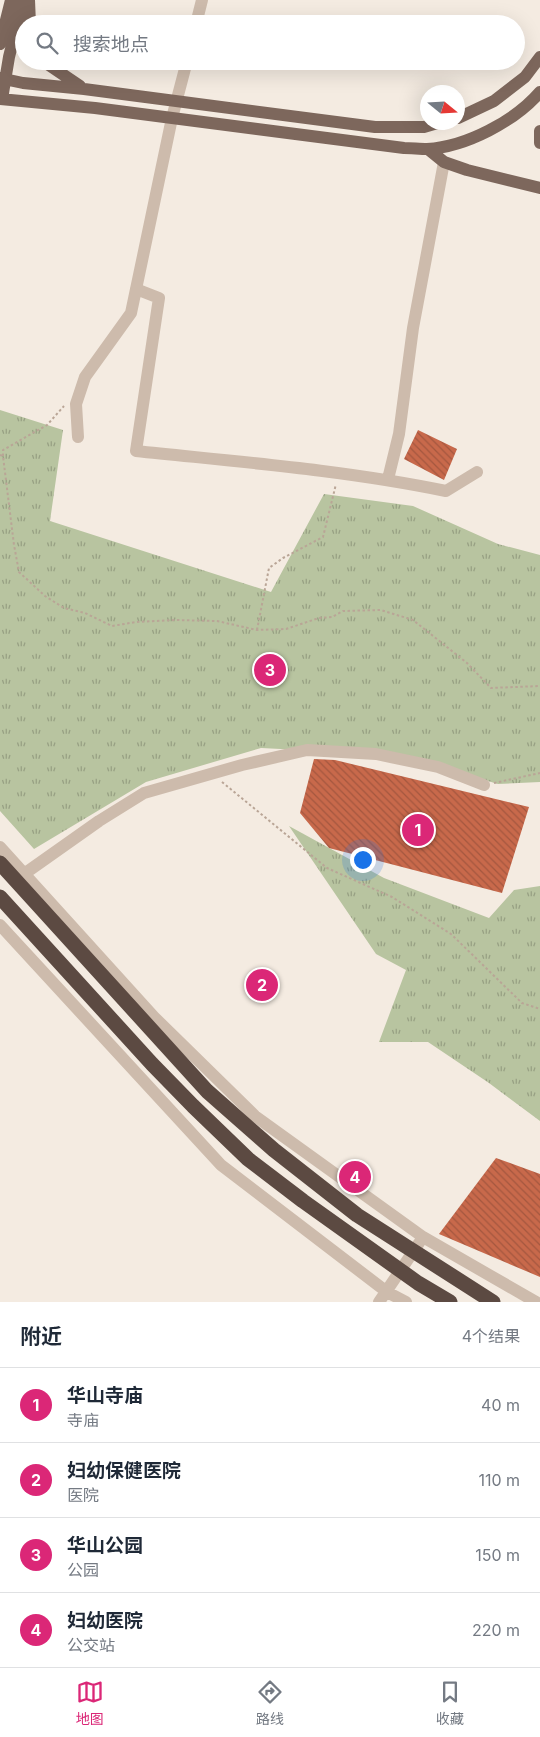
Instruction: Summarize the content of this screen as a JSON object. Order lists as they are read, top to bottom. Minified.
{"north":"right","page":{"search":"搜索地点","pins":["3","1","2","4"],"heading":["附近","4个结果"],"list":[{"mark":"1","name":"华山寺庙","note":"寺庙","value":"40 m"},{"mark":"2","name":"妇幼保健医院","note":"医院","value":"110 m"},{"mark":"3","name":"华山公园","note":"公园","value":"150 m"},{"mark":"4","name":"妇幼医院","note":"公交站","value":"220 m"}],"nav":["地图","路线","收藏"]}}
